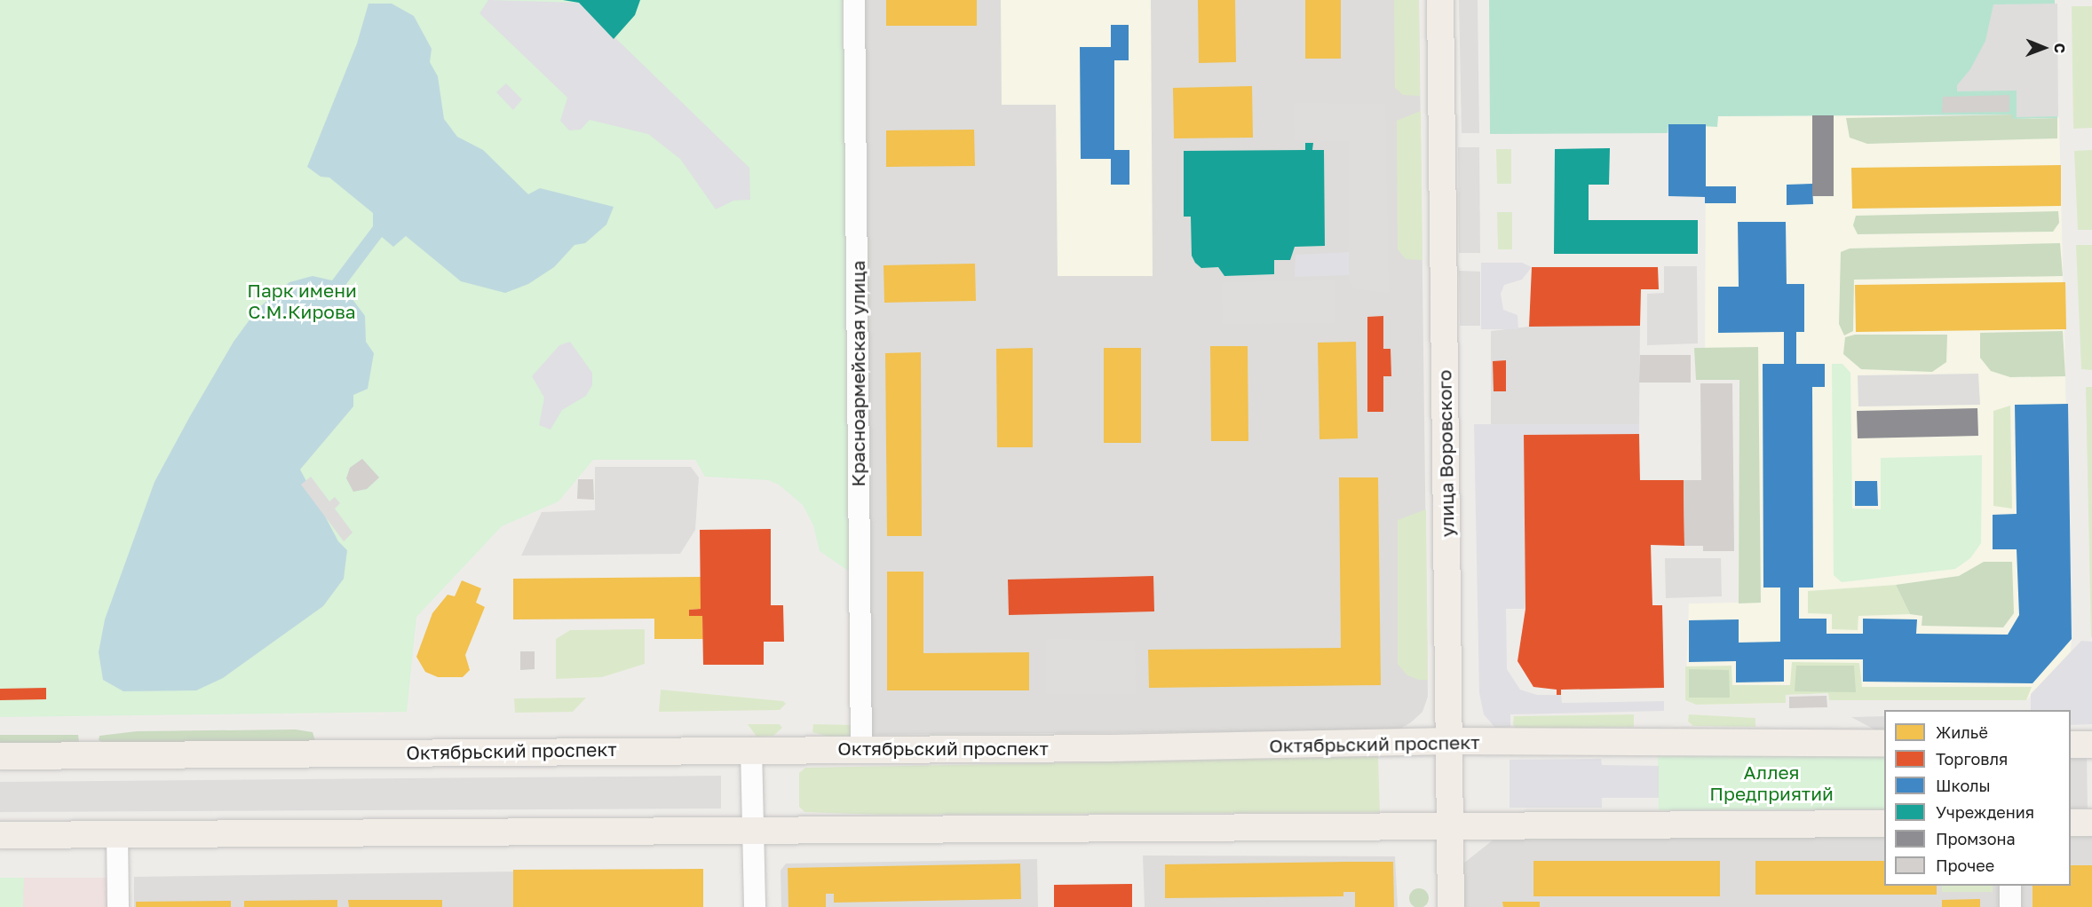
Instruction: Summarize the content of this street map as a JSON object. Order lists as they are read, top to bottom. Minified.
{"streets":{"main road":["улица Воровского","Октябрьский проспект"],"street":["Красноармейская улица"]},"crossings":[["Красноармейская улица","Октябрьский проспект"],["улица Воровского","Октябрьский проспект"]],"parks":["Парк имени С.М.Кирова","Аллея Предприятий"],"legend":["Жильё","Торговля","Школы","Учреждения","Промзона","Прочее"],"north":"right"}
